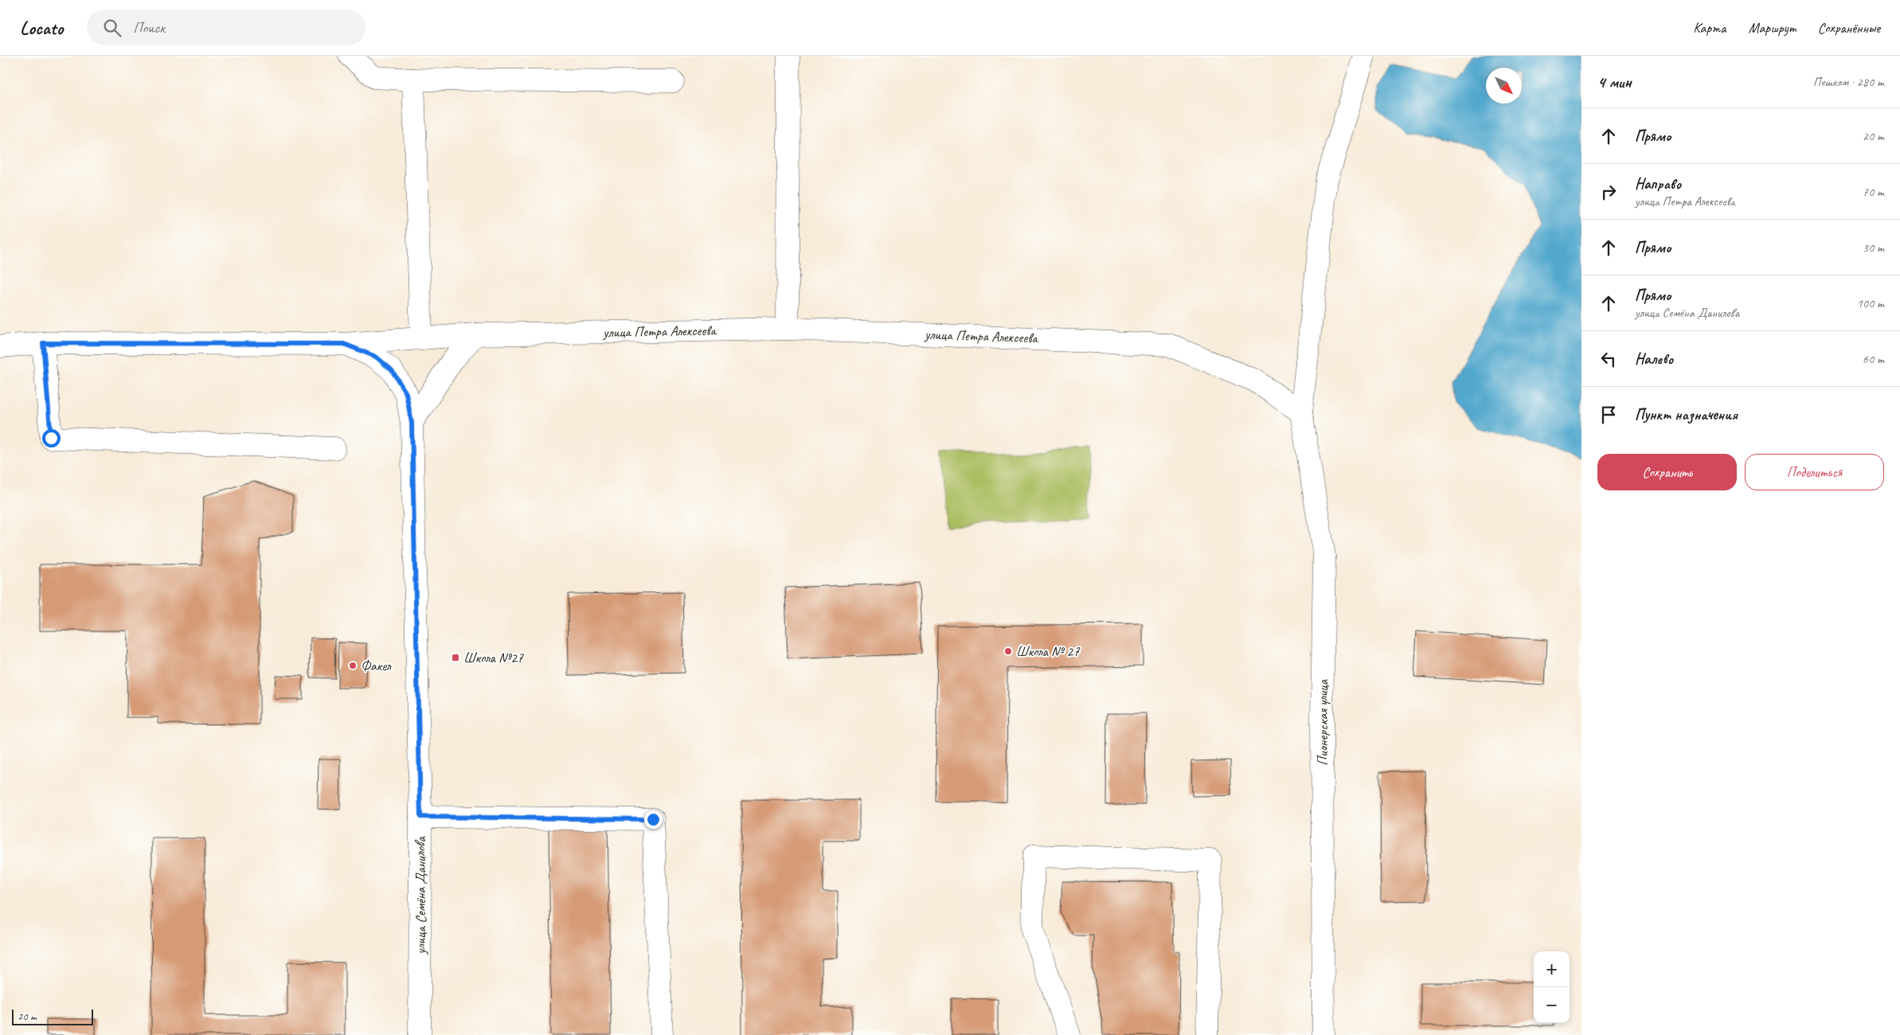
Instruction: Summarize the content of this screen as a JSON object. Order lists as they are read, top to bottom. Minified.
{"streets":{"street":["улица Петра Алексеева","Пионерская улица","улица Семёна Данилова"]},"crossings":[["улица Петра Алексеева","Пионерская улица"],["улица Петра Алексеева","улица Семёна Данилова"]],"places":{"other":["Школа № 27","Факел"],"transit":["Школа №27"]},"scale_bar":"20 m","north":"bottom right","page":{"header":"Locato","search":"Поиск","nav":["Карта","Маршрут","Сохранённые"],"heading":["4 мин","Пешком · 280 m"],"list":[["Прямо","20 m"],["Направо","улица Петра Алексеева","70 m"],["Прямо","30 m"],["Прямо","улица Семёна Данилова","100 m"],["Налево","60 m"],"Пункт назначения"],"buttons":["Сохранить","Поделиться"],"map_buttons":["+","−"],"scale":"20 m"}}
